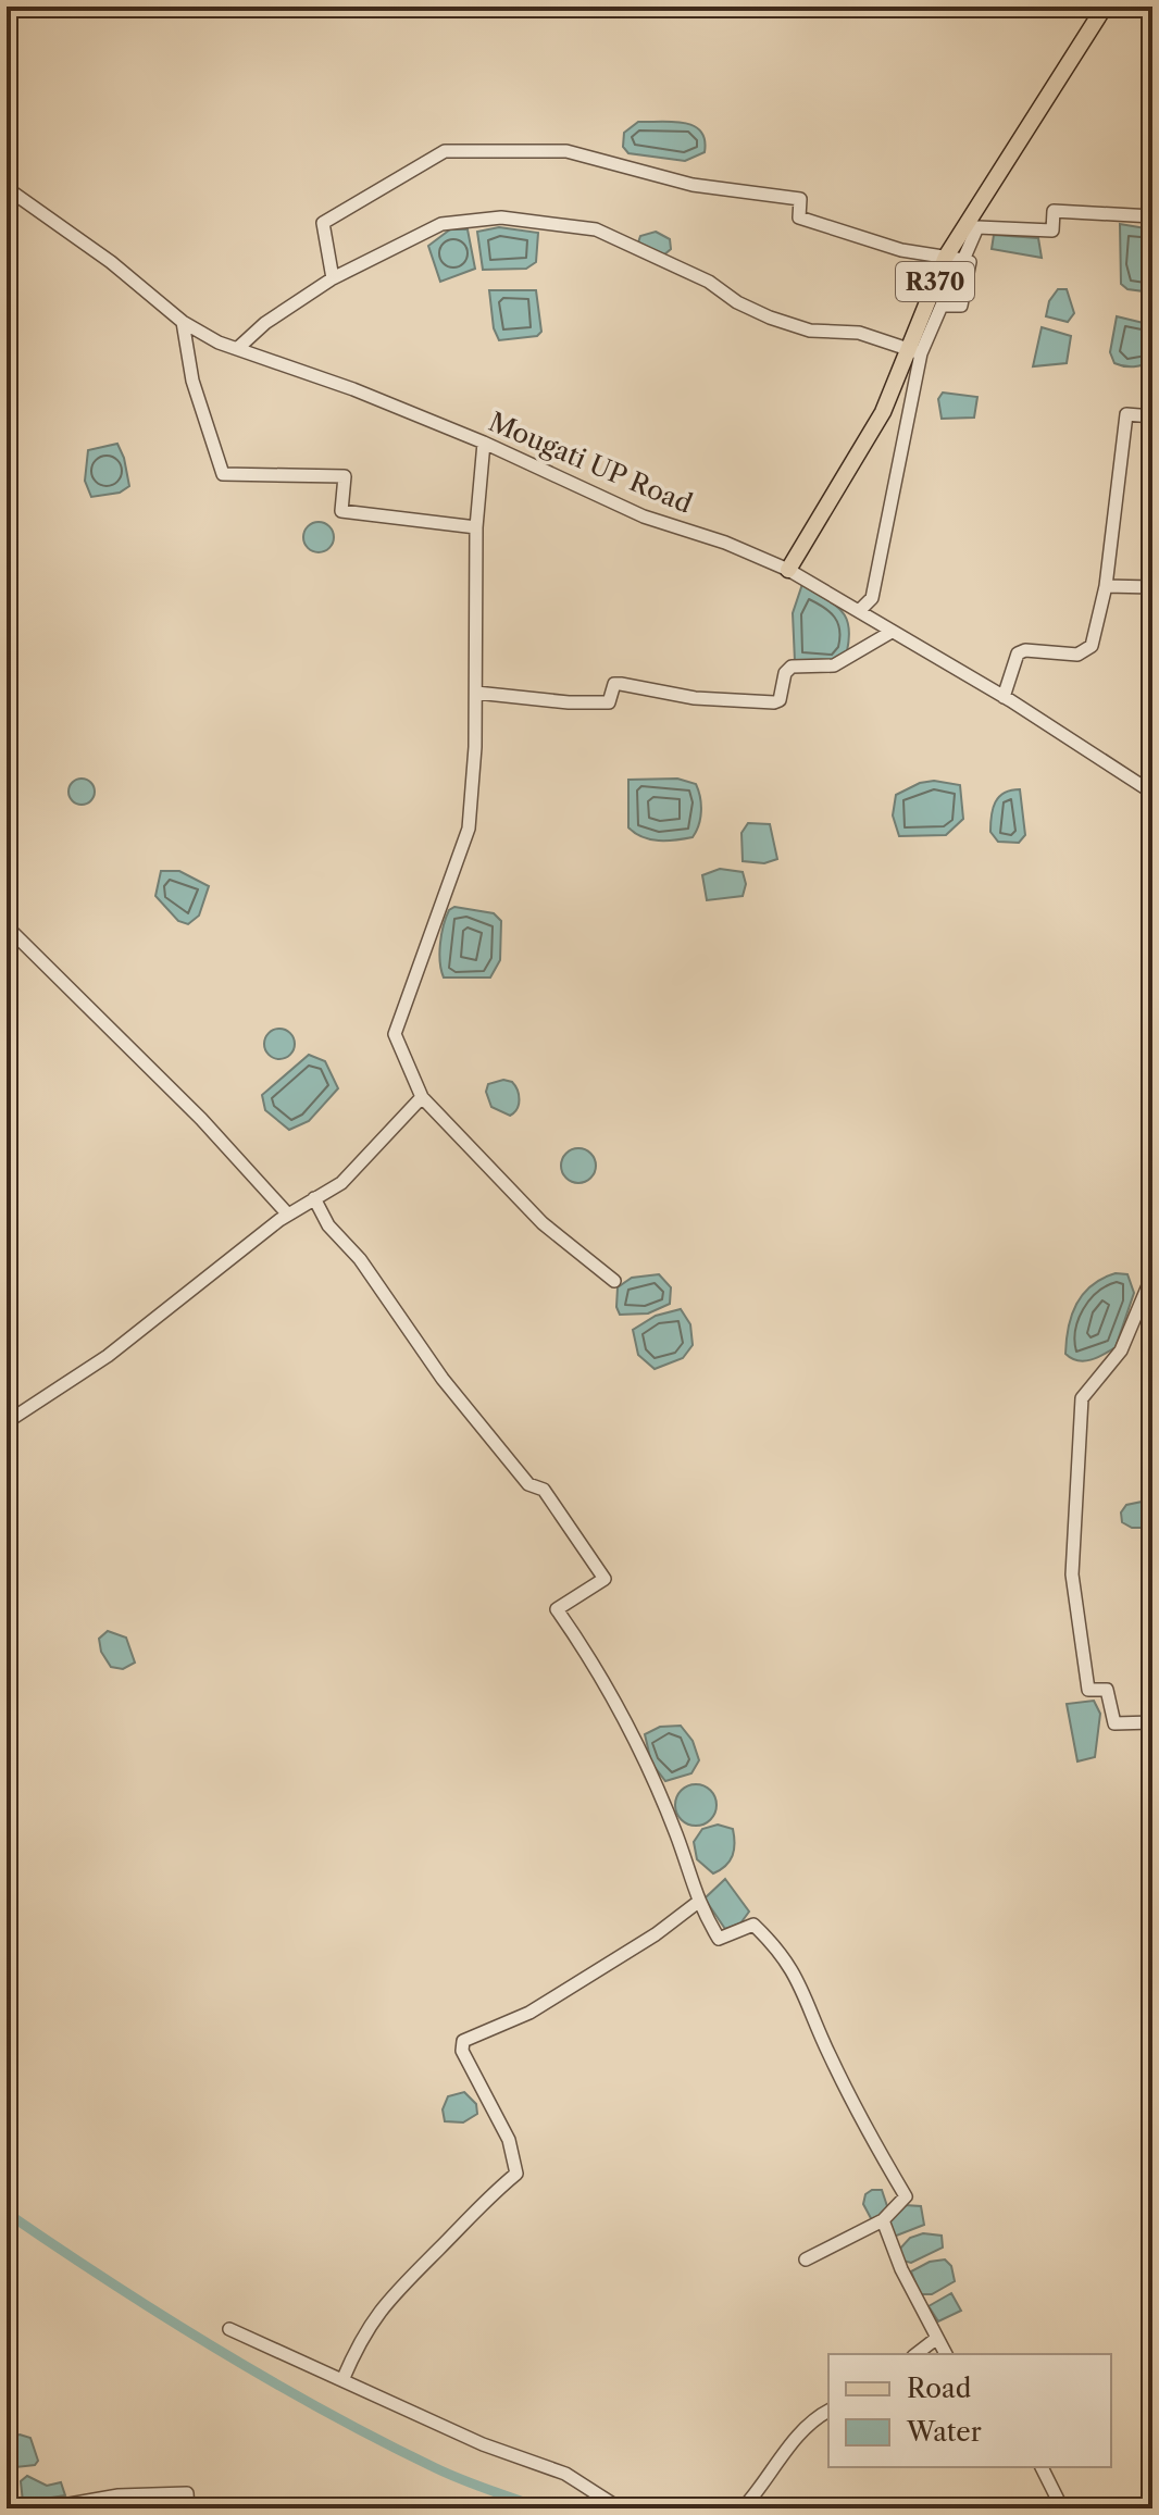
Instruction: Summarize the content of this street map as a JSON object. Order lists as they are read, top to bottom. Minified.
{"streets":{"main road":["R370"],"street":["Mougati UP Road"]},"crossings":[["R370","Mougati UP Road"]],"legend":["Road","Water"]}
